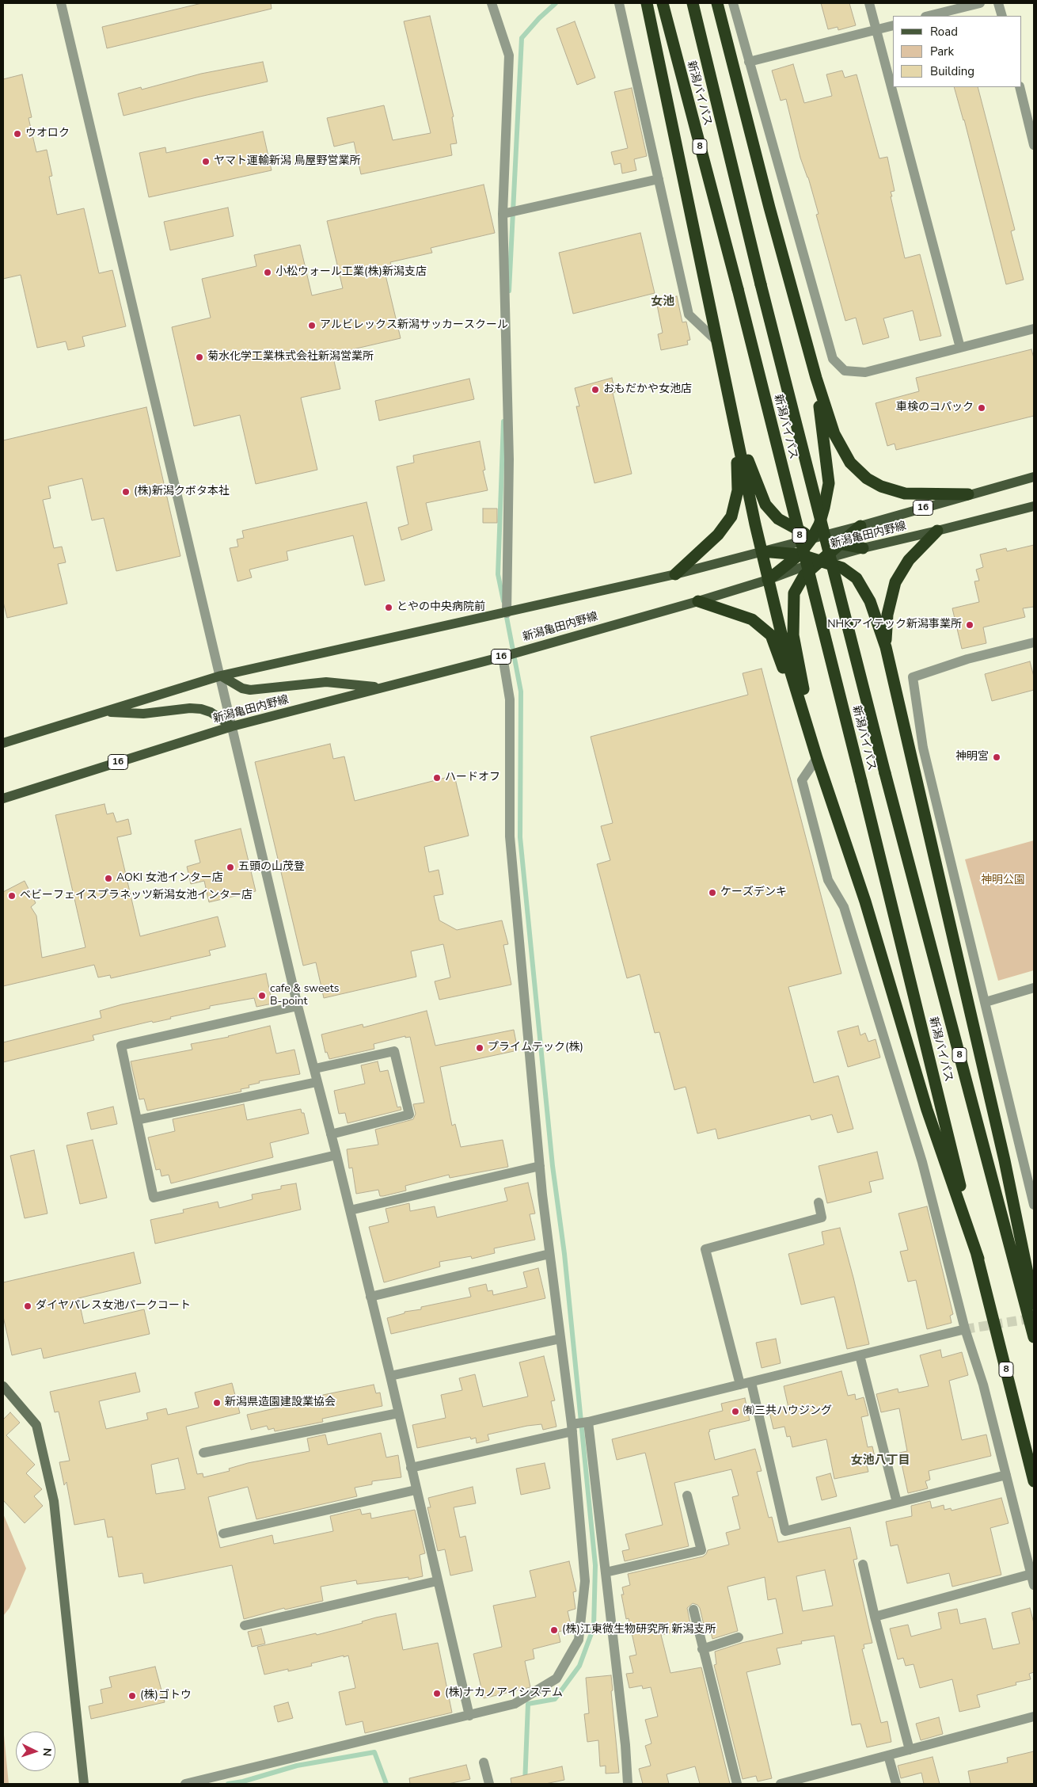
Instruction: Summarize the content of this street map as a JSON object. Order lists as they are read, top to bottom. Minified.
{"streets":{"highway":["新潟バイパス","8"],"main road":["16","新潟亀田内野線"]},"districts":["女池","女池八丁目"],"parks":["神明公園"],"places":["ウオロク","ヤマト運輸新潟 鳥屋野営業所","小松ウォール工業(株)新潟支店","アルビレックス新潟サッカースクール","菊水化学工業株式会社新潟営業所","おもだかや女池店","車検のコパック","(株)新潟クボタ本社","とやの中央病院前","NHKアイテック新潟事業所","神明宮","ハードオフ","五頭の山茂登","AOKI 女池インター店","ケーズデンキ","ベビーフェイスプラネッツ新潟女池インター店","cafe & sweets B-point","プライムテック(株)","ダイヤパレス女池パークコート","新潟県造園建設業協会","㈲三共ハウジング","(株)江東微生物研究所 新潟支所","(株)ナカノアイシステム","(株)ゴトウ"],"legend":["Road","Park","Building"],"north":"right"}
